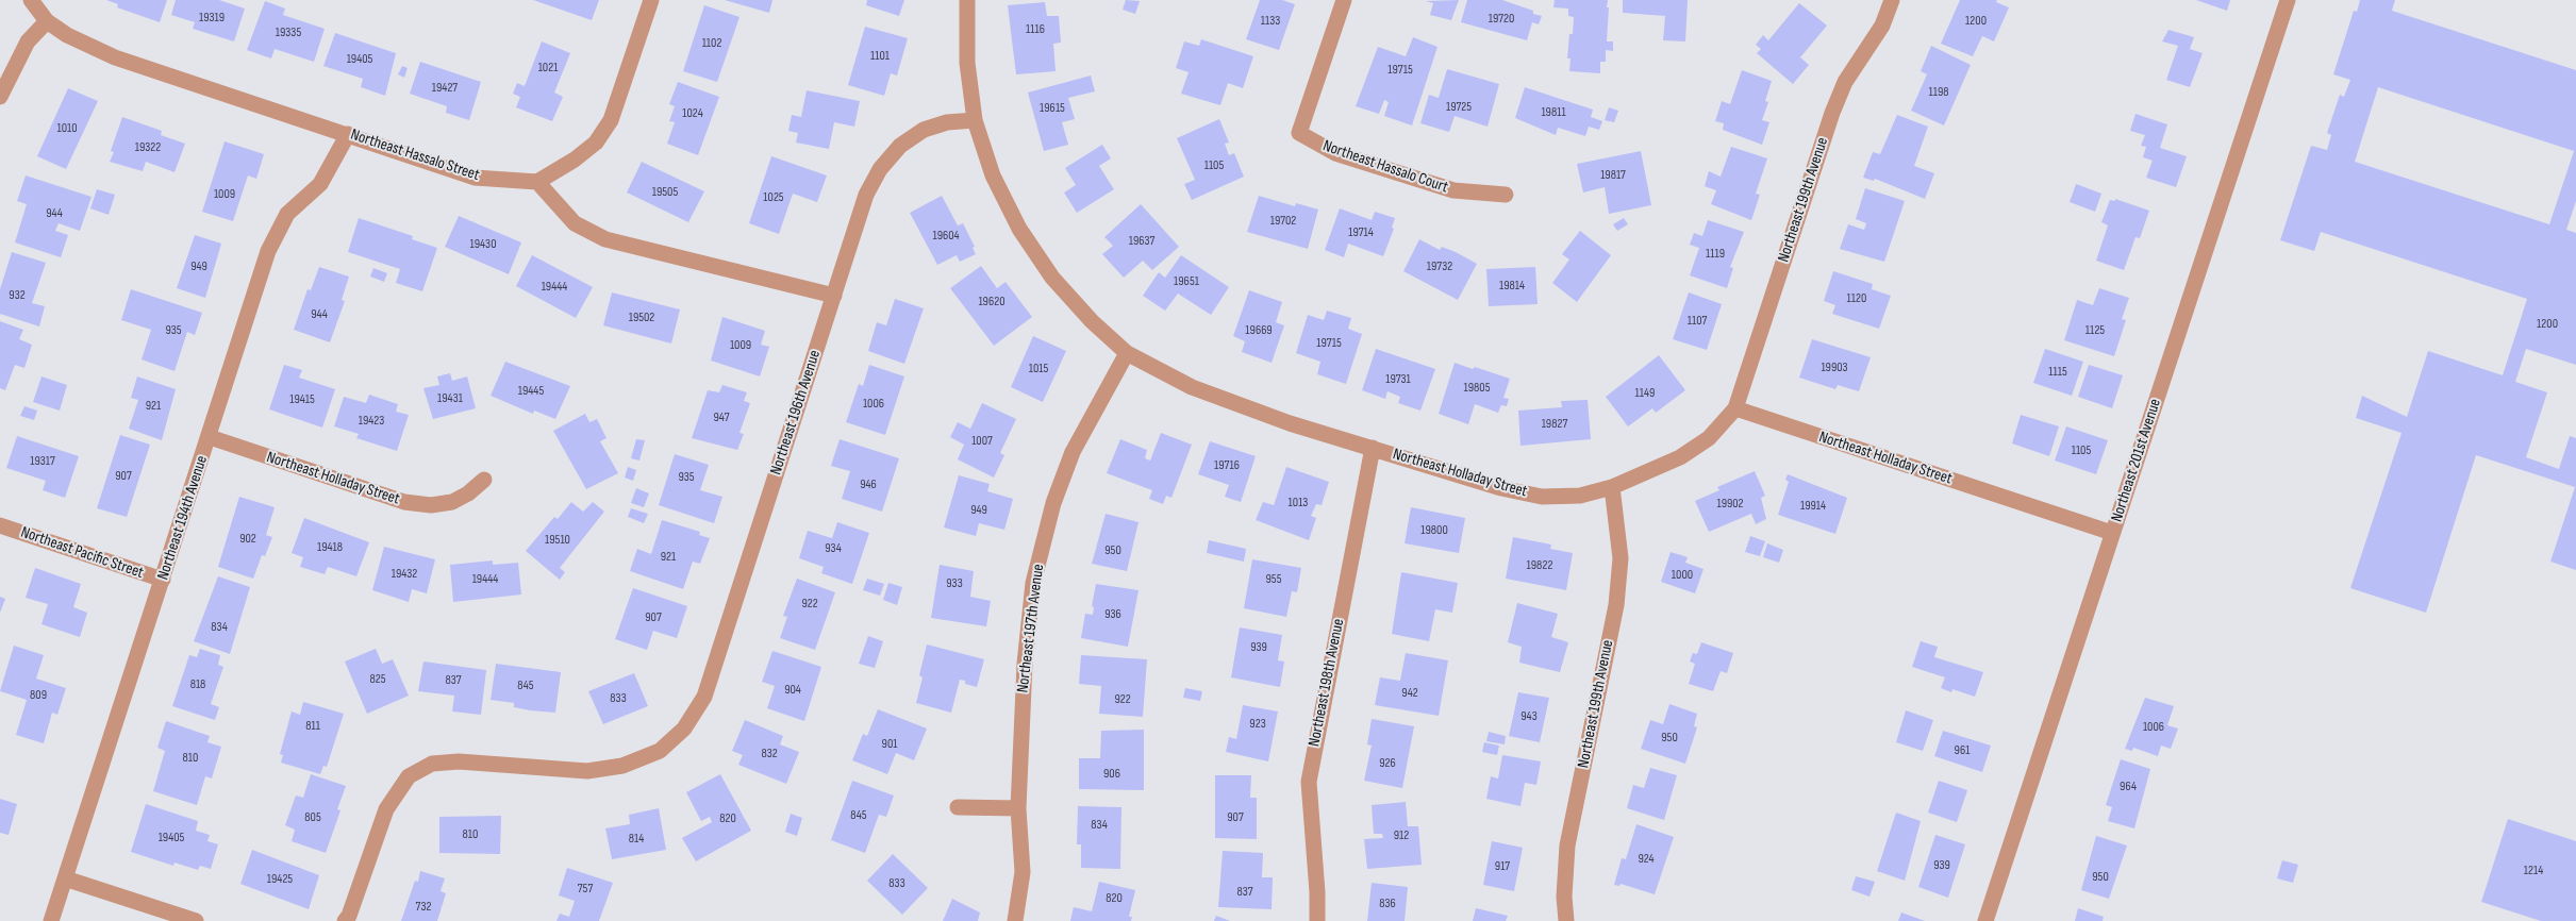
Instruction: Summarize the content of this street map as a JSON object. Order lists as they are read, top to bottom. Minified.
{"streets":{"street":["Northeast Hassalo Street","Northeast Hassalo Court","Northeast 199th Avenue","Northeast 196th Avenue","Northeast Holladay Street","Northeast 201st Avenue","Northeast 194th Avenue","Northeast Pacific Street","Northeast 197th Avenue","Northeast 198th Avenue"]},"crossings":[["Northeast Hassalo Street","Northeast 194th Avenue"],["Northeast 199th Avenue","Northeast Holladay Street"],["Northeast 196th Avenue","Northeast Holladay Street"],["Northeast Holladay Street","Northeast 201st Avenue"],["Northeast Holladay Street","Northeast 194th Avenue"],["Northeast Holladay Street","Northeast 197th Avenue"],["Northeast Holladay Street","Northeast 198th Avenue"],["Northeast 194th Avenue","Northeast Pacific Street"]],"house_numbers":["19319","19720","1133","1200","1116","19335","1102","1101","19405","1021","19715","19427","1198","19725","19615","19811","1024","1010","19322","1105","19817","19505","1009","1025","944","19702","19714","19604","19637","19430","1119","949","19732","19651","19814","19444","932","1120","19620","944","19502","1107","1200","935","19669","1125","19715","1009","19903","1015","1115","19731","19805","19445","1149","19431","19415","1006","921","947","19423","19827","1007","1105","19317","19716","907","935","946","1013","19902","19914","949","19800","902","19510","19418","934","950","921","19822","19432","1000","19444","955","933","922","936","907","834","939","825","837","818","845","904","942","809","833","922","943","923","811","1006","950","901","961","832","810","926","906","964","845","805","907","820","834","810","912","19405","814","924","939","917","1214","950","19425","833","757","837","820","836","732"]}
